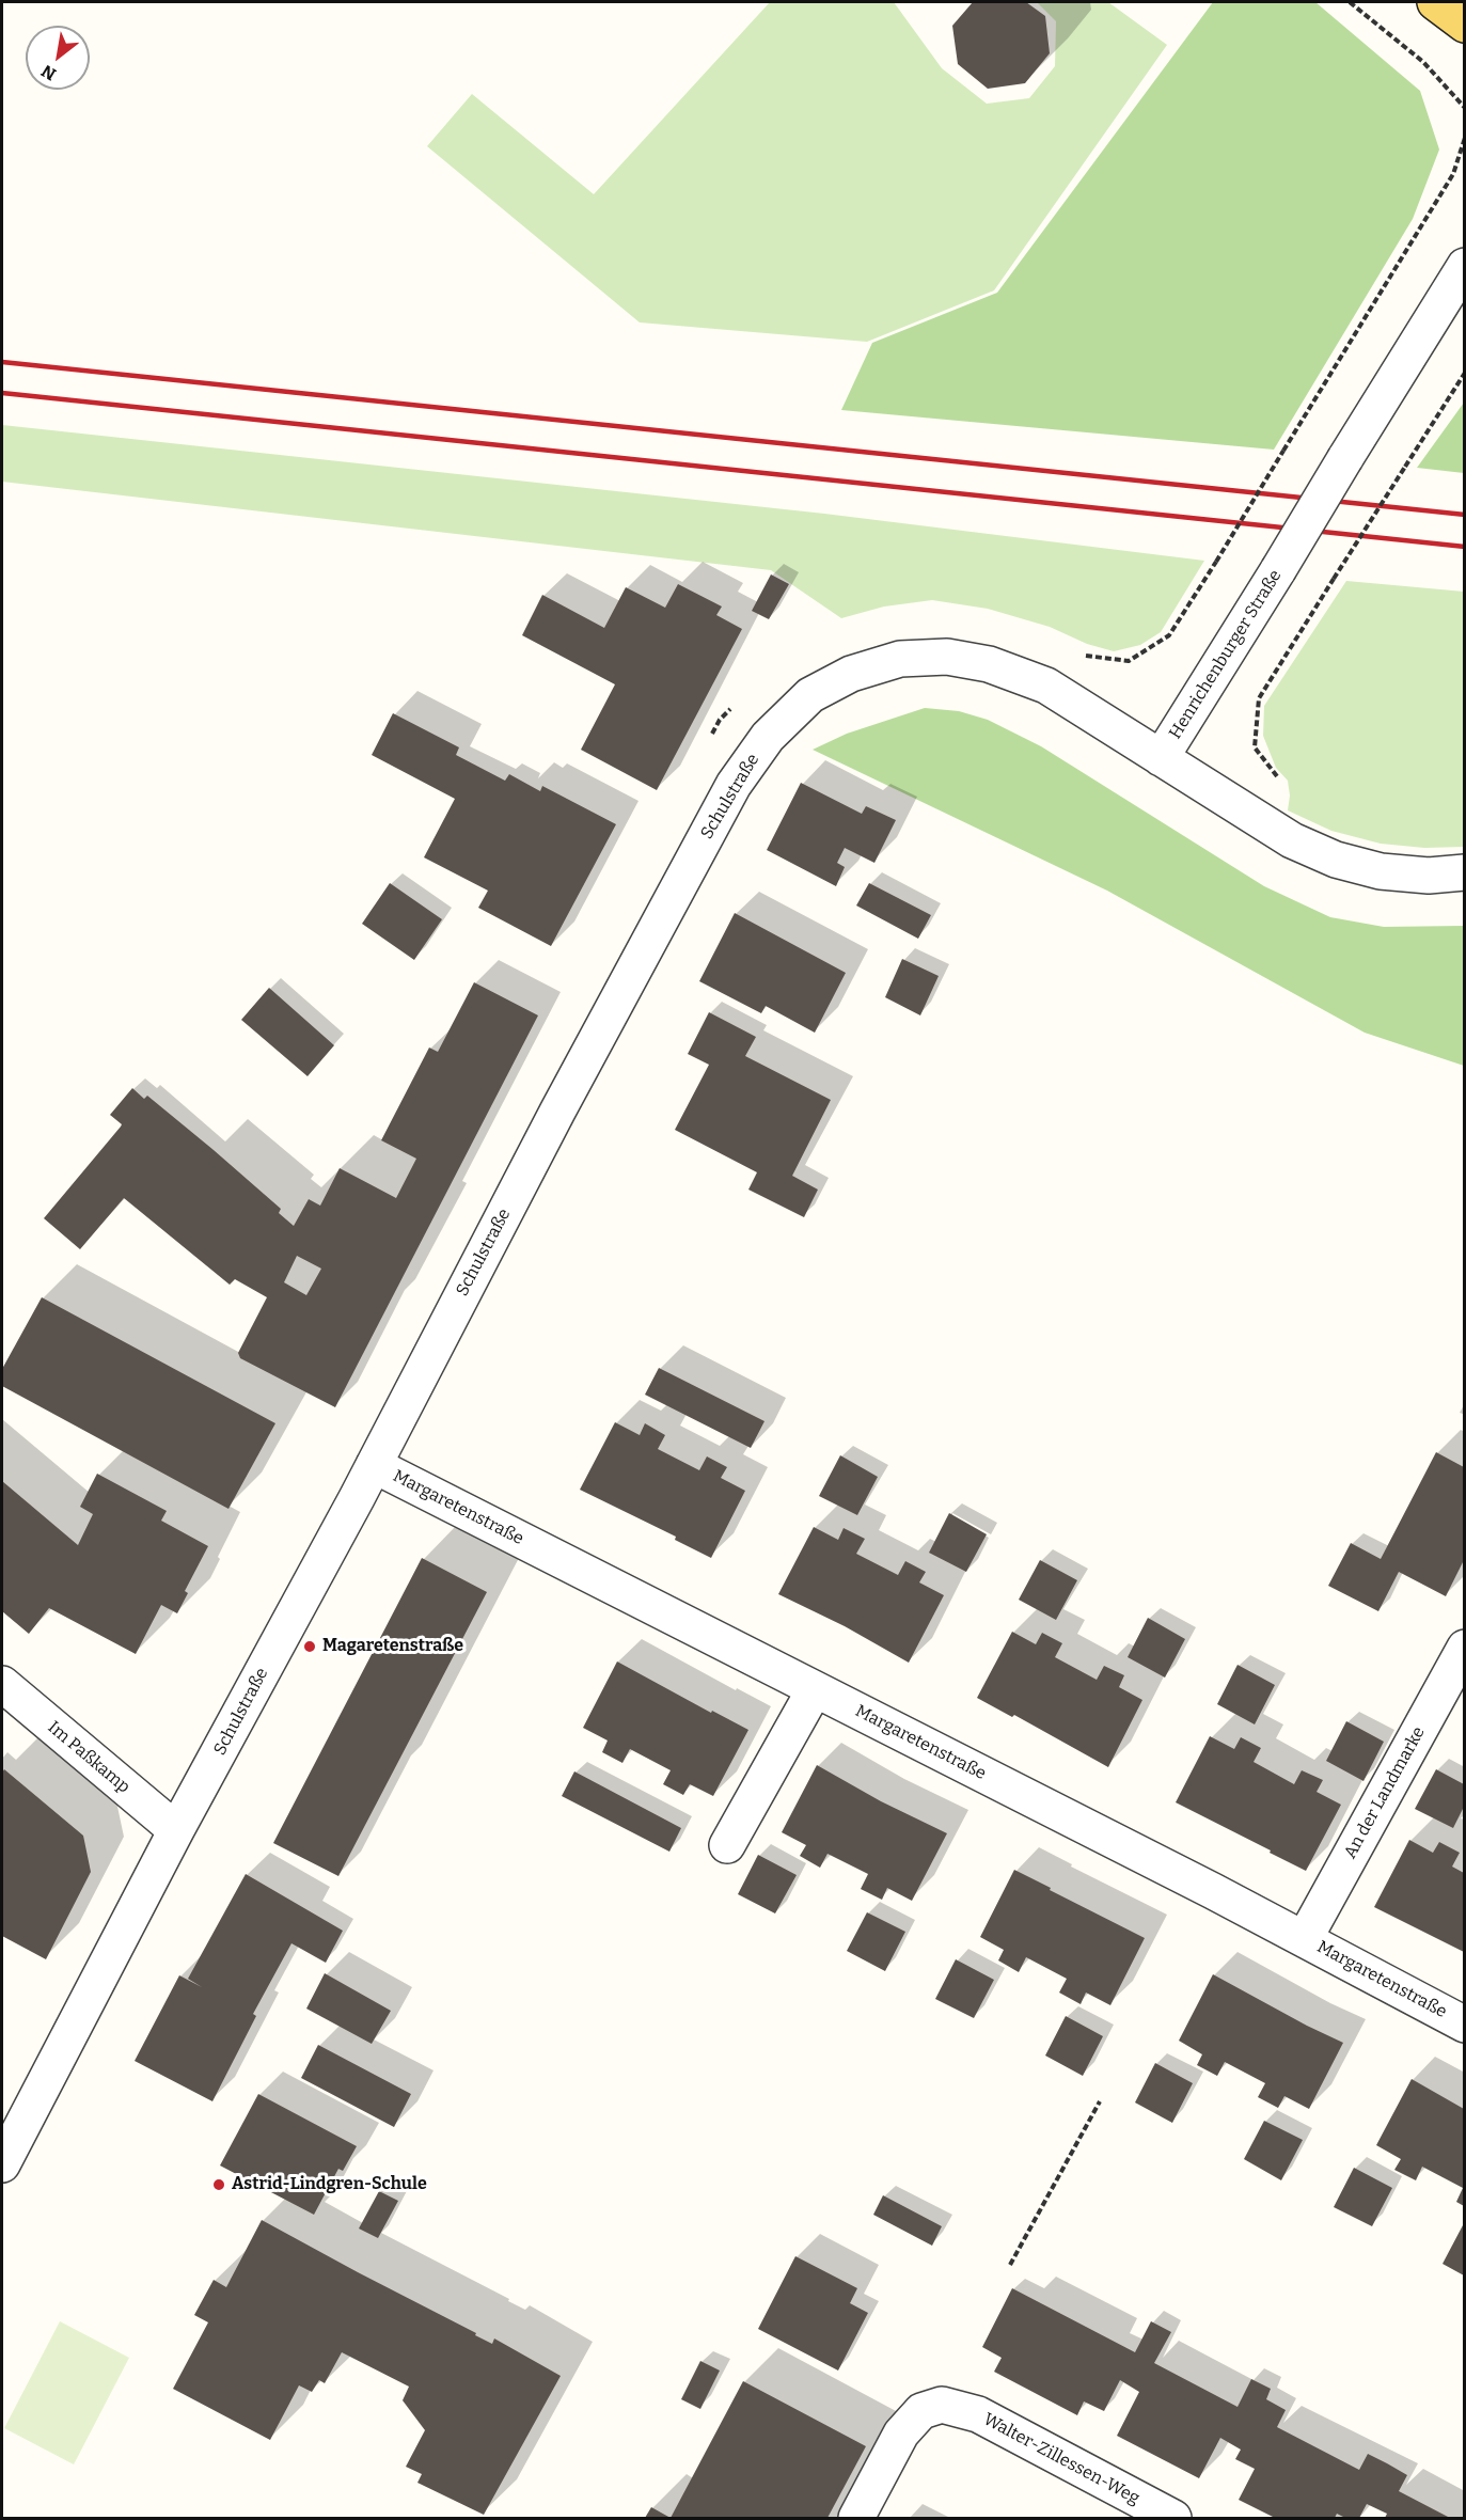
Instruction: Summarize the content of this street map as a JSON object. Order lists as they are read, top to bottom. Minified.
{"streets":{"street":["Henrichenburger Straße","Schulstraße","Margaretenstraße","Im Paßkamp","An der Landmarke","Walter-Zillessen-Weg"]},"crossings":[["Henrichenburger Straße","Schulstraße"],["Schulstraße","Margaretenstraße"],["Schulstraße","Im Paßkamp"],["Margaretenstraße","An der Landmarke"]],"places":["Magaretenstraße","Astrid-Lindgren-Schule"],"north":"bottom left"}
